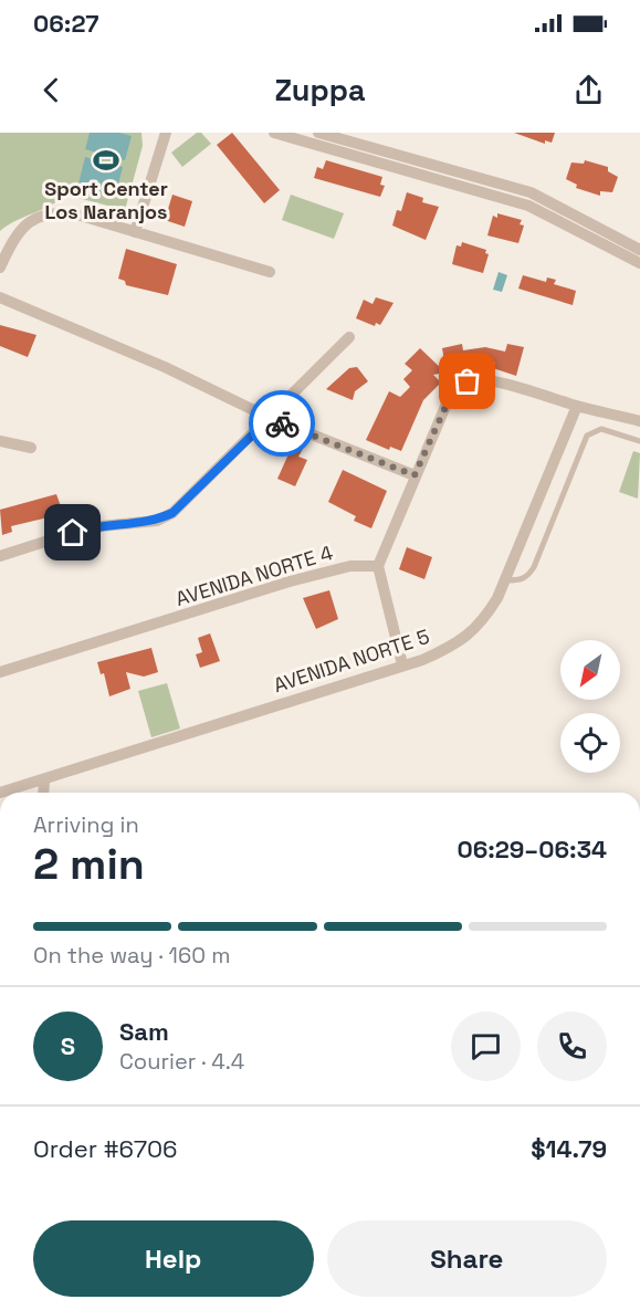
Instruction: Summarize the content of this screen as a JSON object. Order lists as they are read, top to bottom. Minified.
{"streets":{"street":["AVENIDA NORTE 4","AVENIDA NORTE 5"]},"places":{"sports":["Sport Center Los Naranjos"]},"north":"bottom left","page":{"status":"06:27","header":"Zuppa","heading":["2 min","Arriving in","06:29–06:34"],"panel":["Sam","Courier · 4.4","Order #6706","$14.79"],"bar":"On the way · 160 m","round":"S","buttons":["Help","Share"]}}
